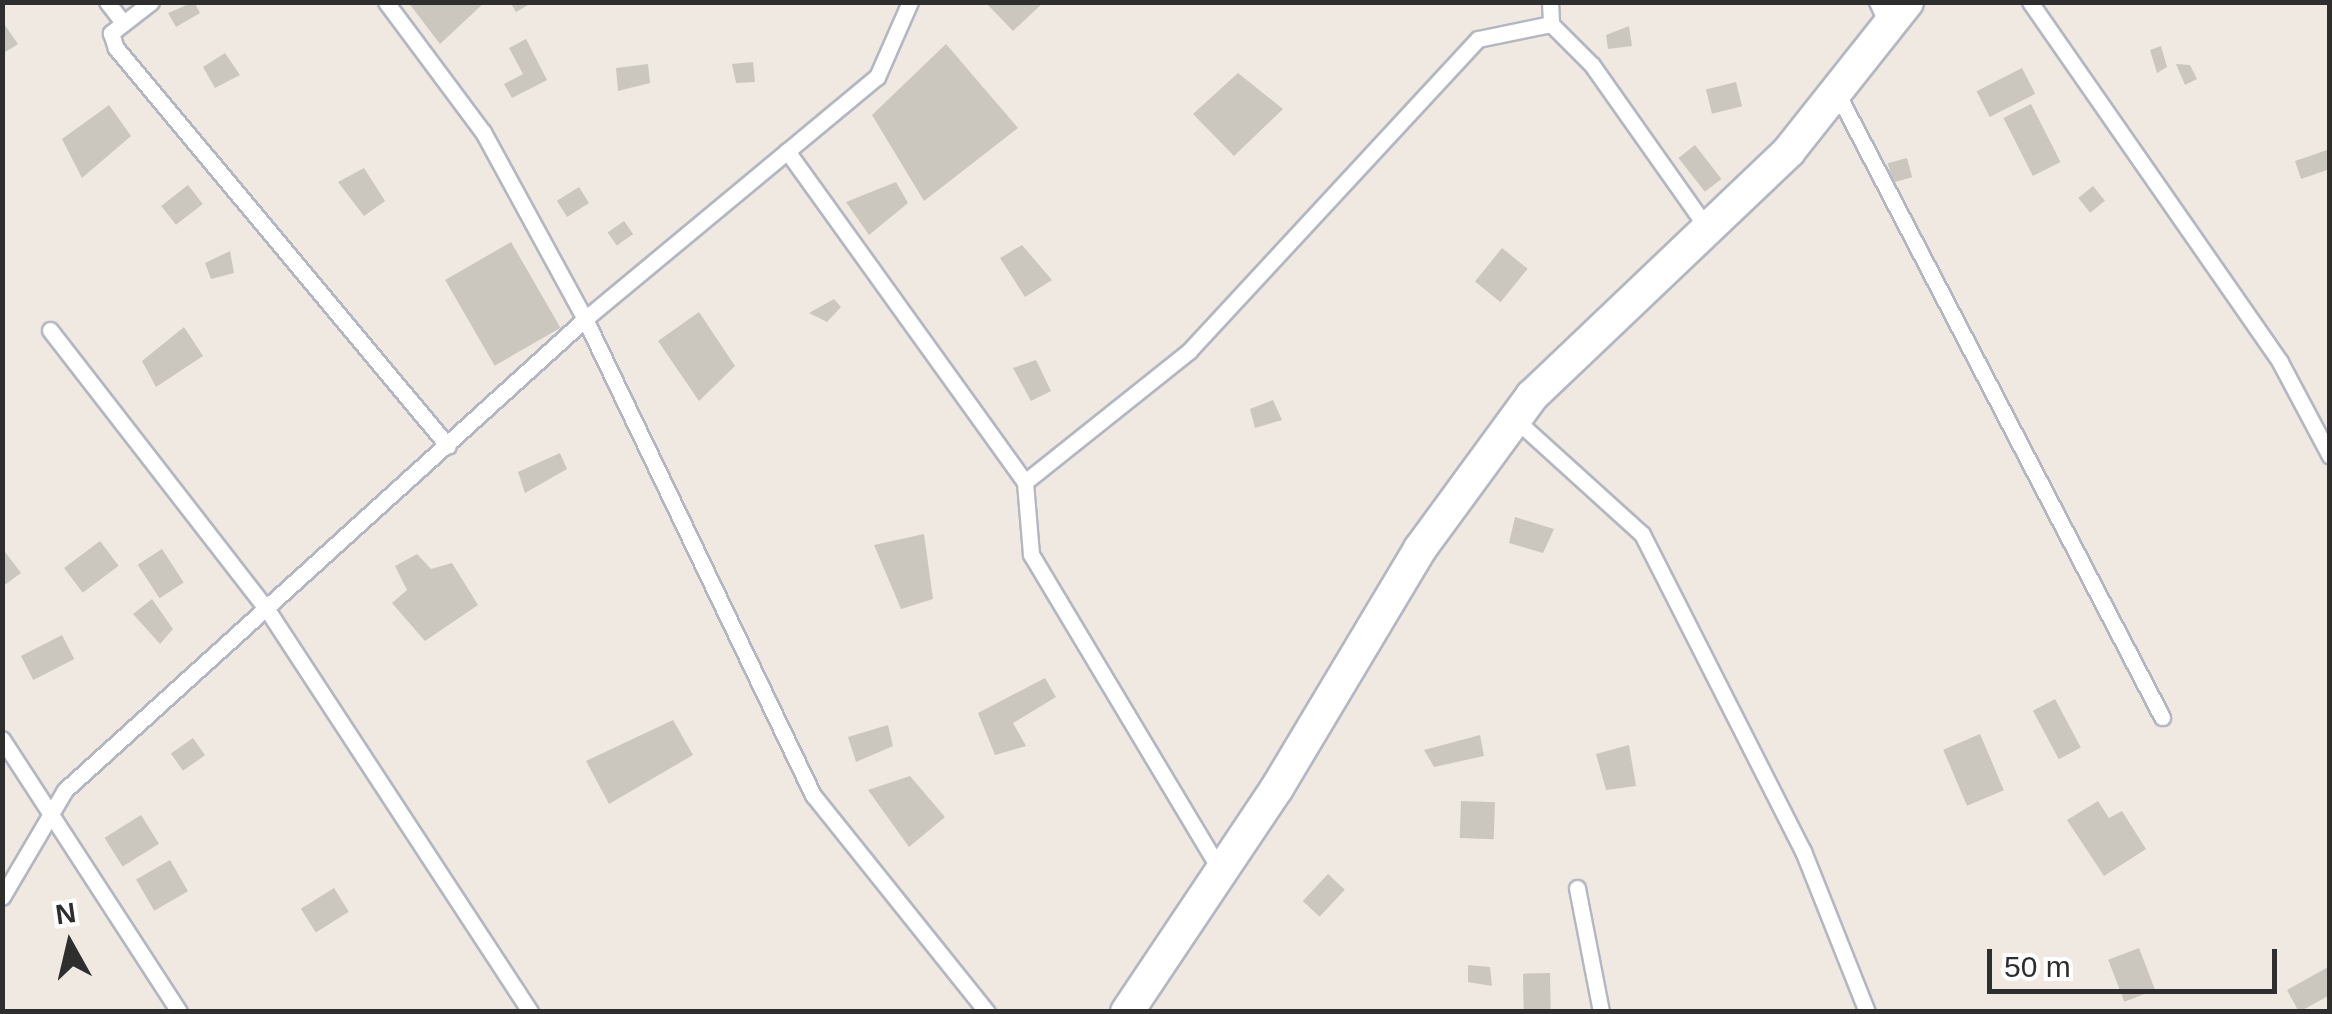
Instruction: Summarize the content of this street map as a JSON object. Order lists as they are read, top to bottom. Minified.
{"scale_bar":"50 m","north":"top"}
